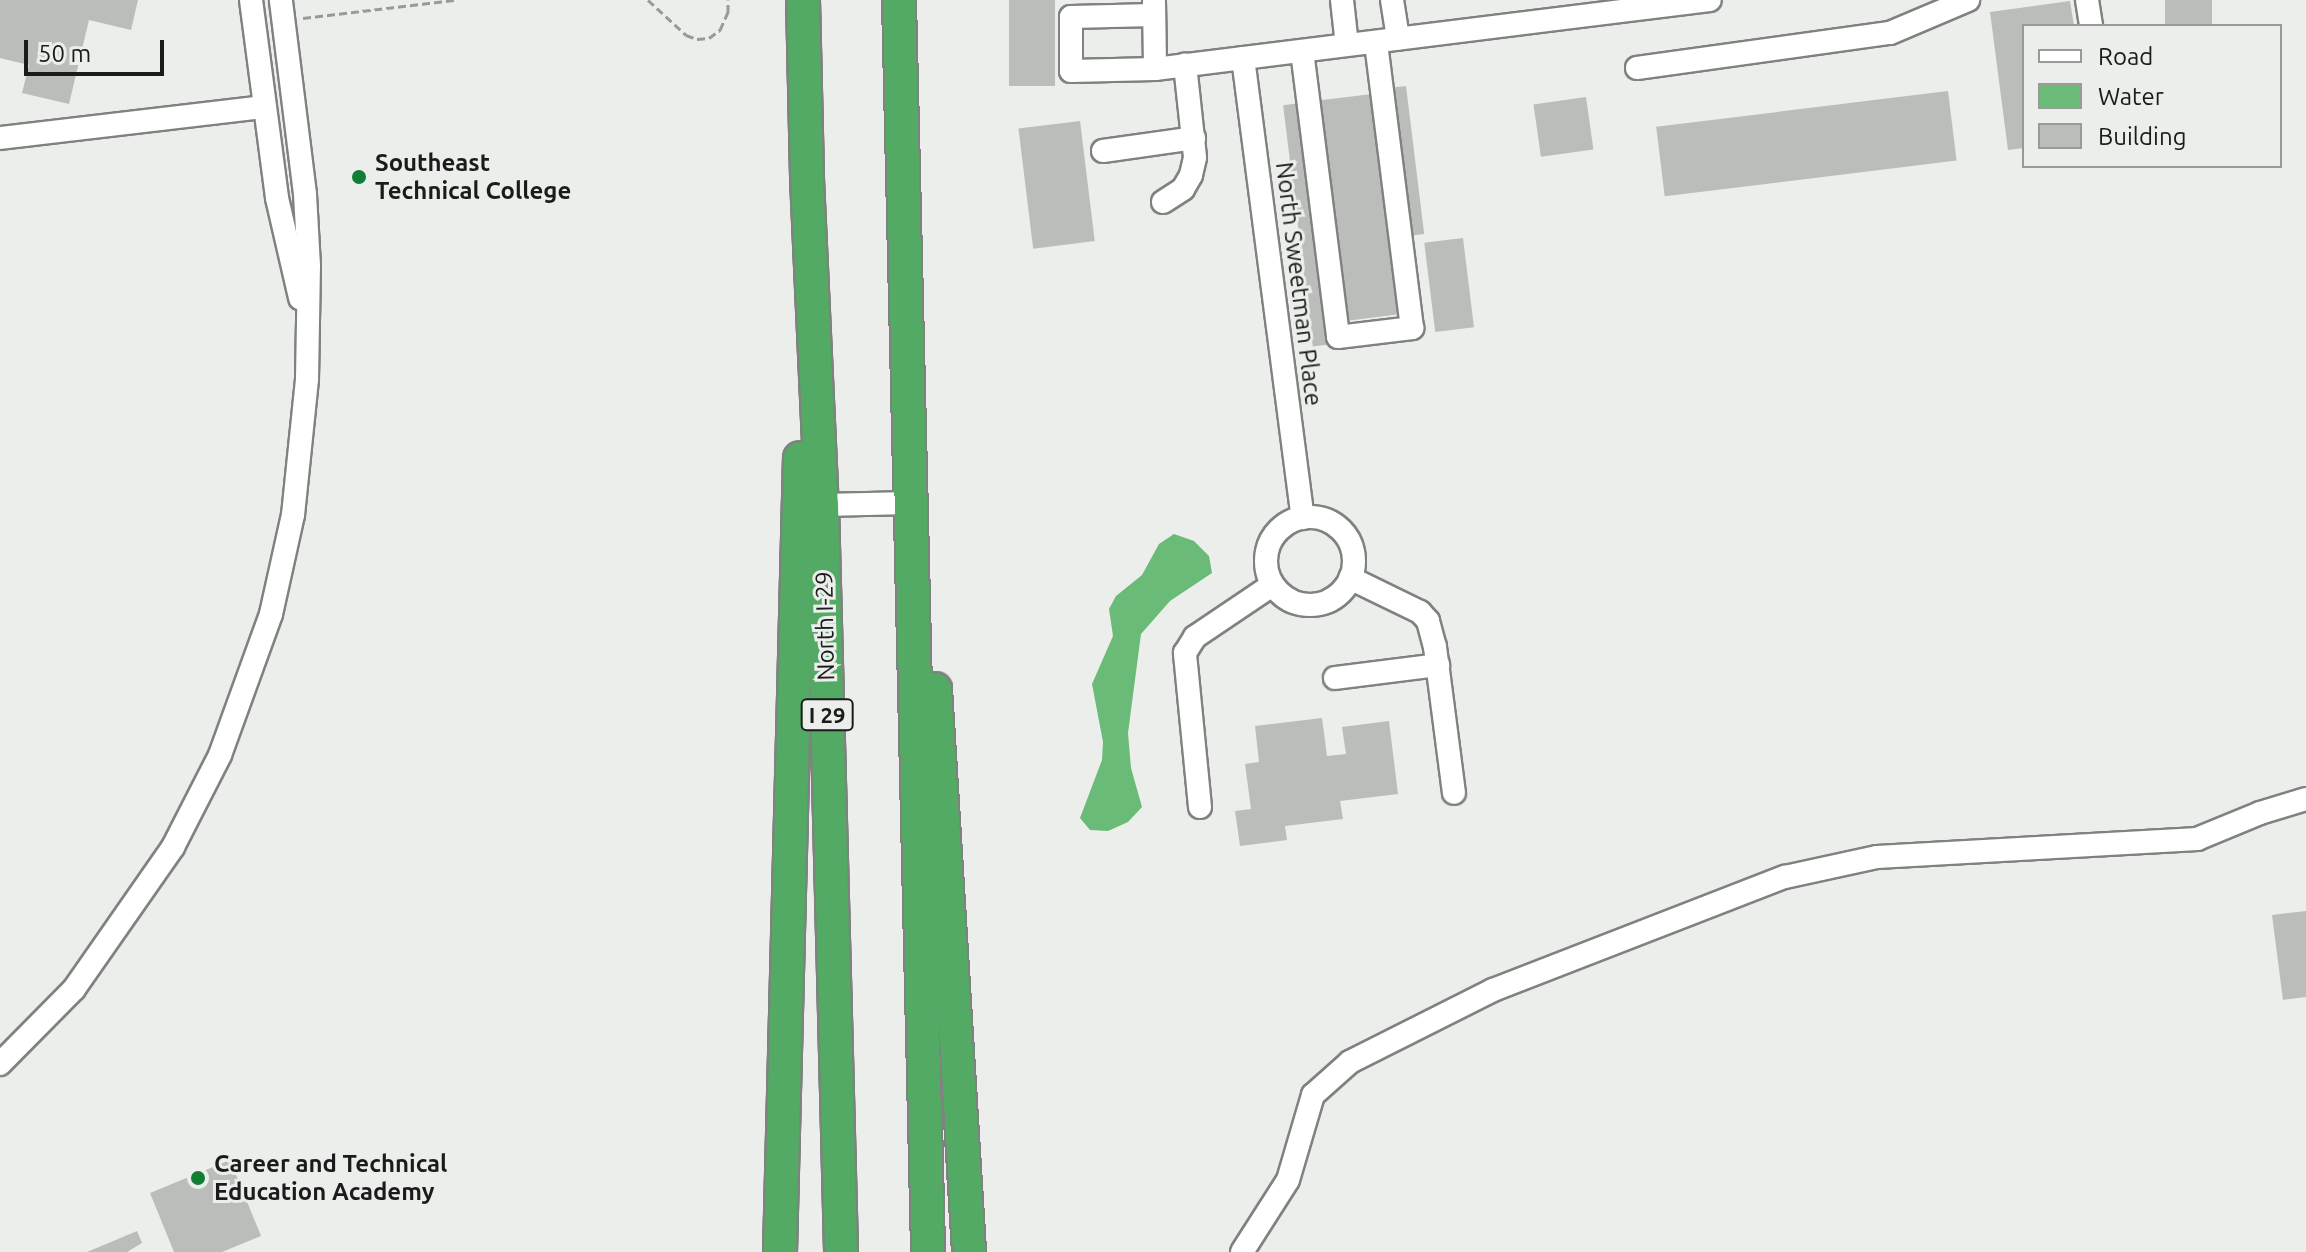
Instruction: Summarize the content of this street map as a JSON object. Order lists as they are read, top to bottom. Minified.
{"streets":{"highway":["North I-29","I 29"],"street":["North Sweetman Place"]},"places":["Southeast Technical College","Career and Technical Education Academy"],"legend":["Road","Water","Building"],"scale_bar":"50 m"}
